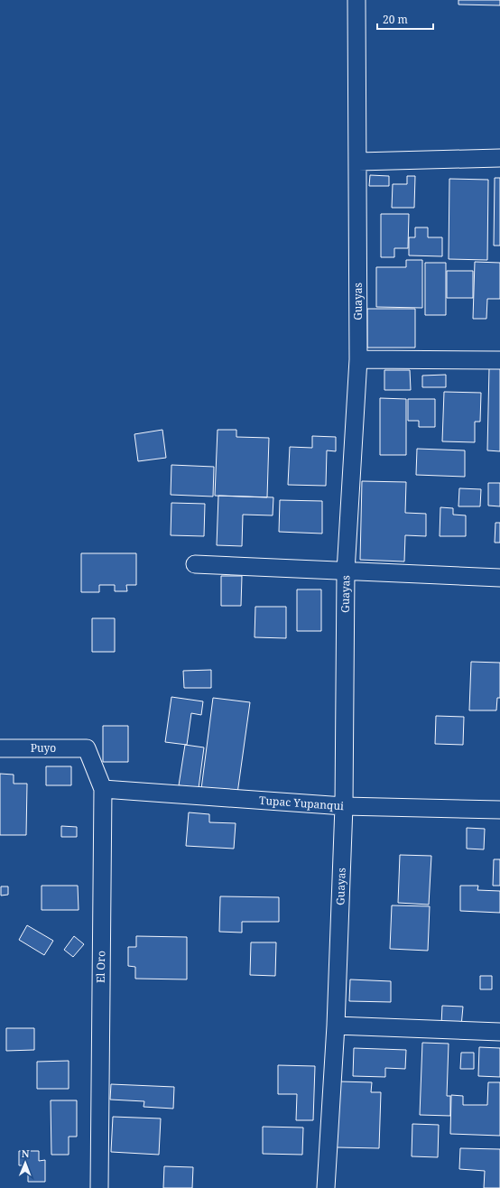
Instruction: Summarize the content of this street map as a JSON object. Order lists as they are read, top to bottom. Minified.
{"streets":{"street":["Guayas","Puyo","Tupac Yupanqui","El Oro"]},"crossings":[["Guayas","Tupac Yupanqui"],["Puyo","El Oro"],["Tupac Yupanqui","El Oro"]],"scale_bar":"20 m","north":"top"}
